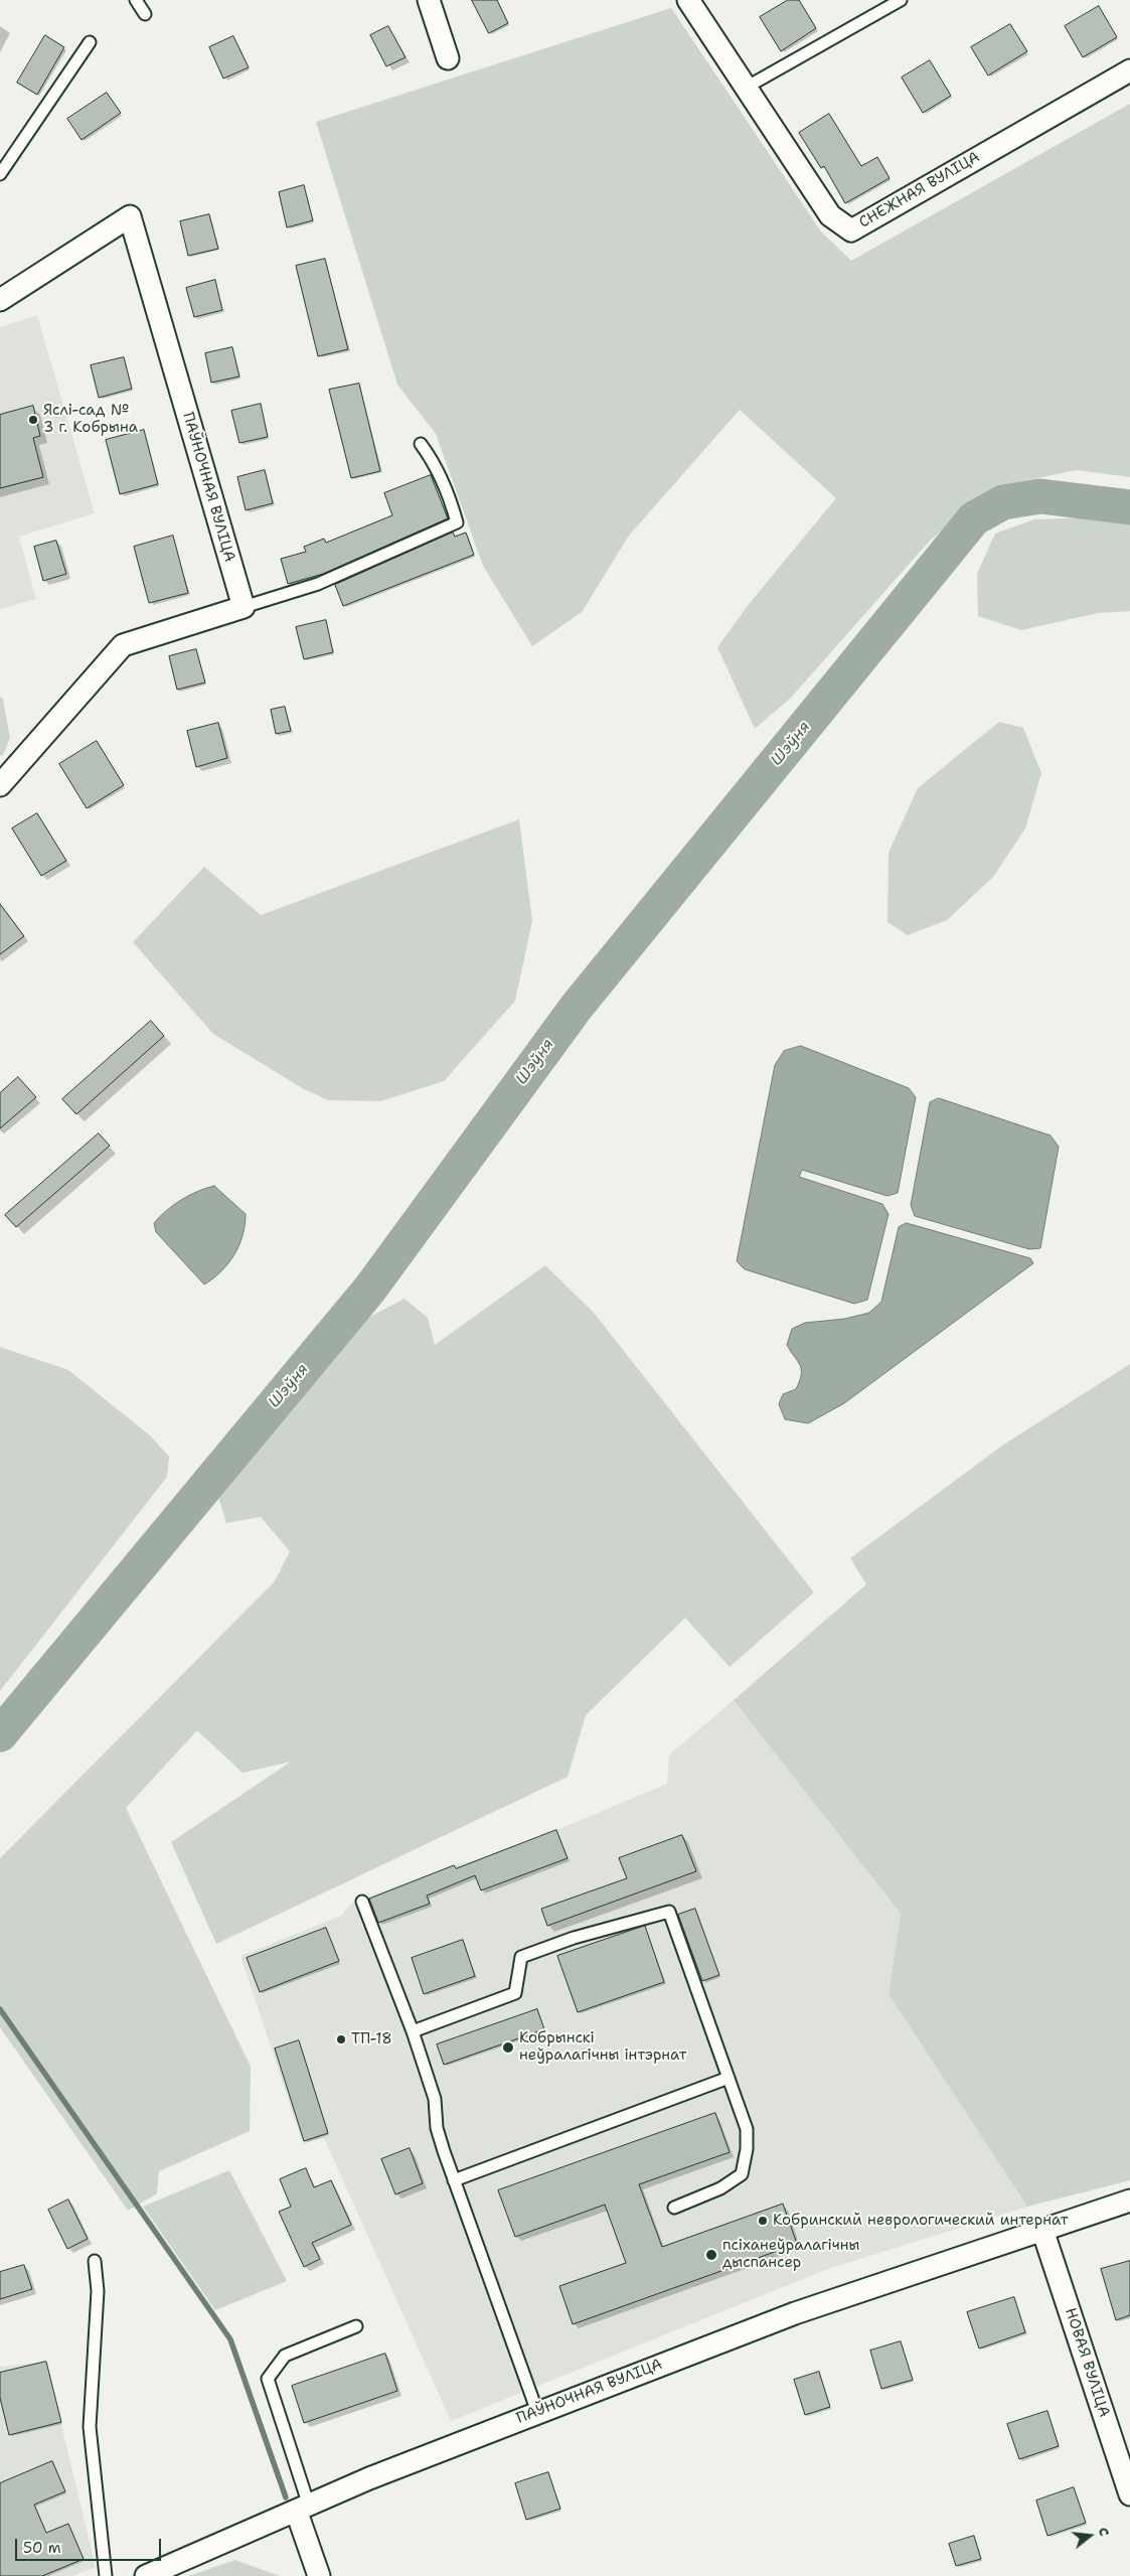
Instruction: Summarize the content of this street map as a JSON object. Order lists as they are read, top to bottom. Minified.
{"streets":{"street":["СНЕЖНАЯ ВУЛІЦА","ПАЎНОЧНАЯ ВУЛІЦА","НОВАЯ ВУЛІЦА"]},"crossings":[["ПАЎНОЧНАЯ ВУЛІЦА","НОВАЯ ВУЛІЦА"]],"water":["Шэўня"],"places":["Яслі-сад № 3 г. Кобрына","ТП-18","Кобрынскі неўралагічны інтэрнат","Кобринский неврологический интернат","псіханеўралагічны дыспансер"],"scale_bar":"50 m","north":"right"}
